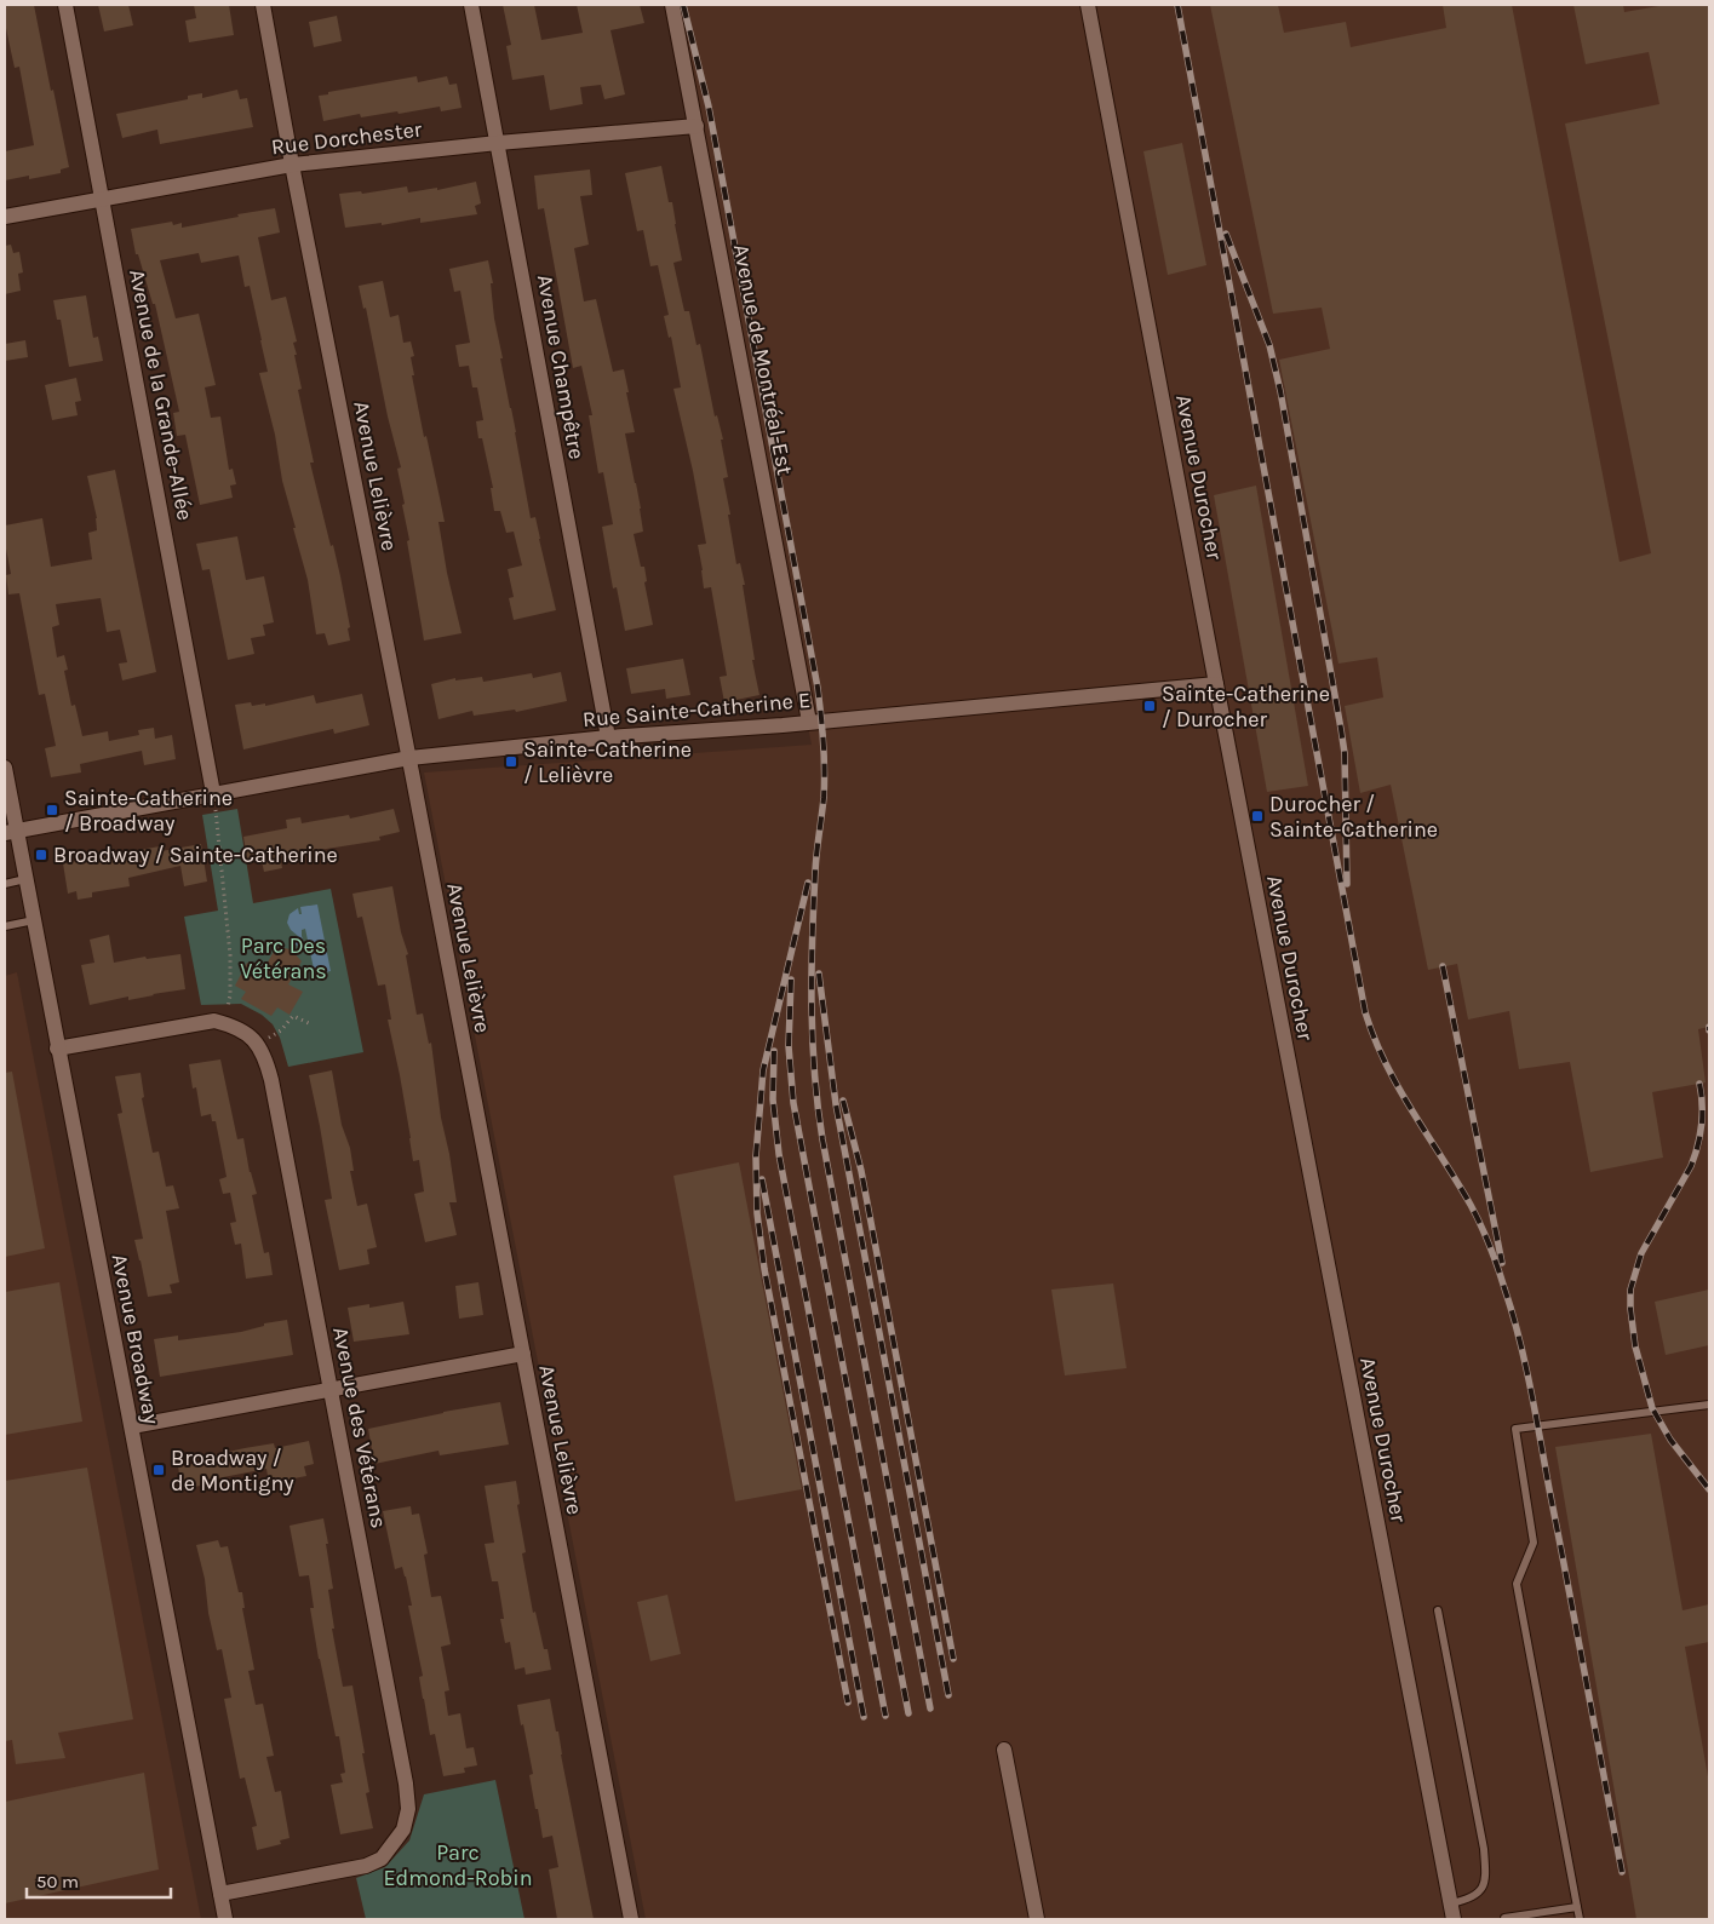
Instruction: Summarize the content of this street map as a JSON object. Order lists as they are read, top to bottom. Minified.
{"streets":{"street":["Rue Dorchester","Avenue de Montréal-Est","Avenue Champêtre","Avenue de la Grande-Allée","Avenue Lelièvre","Avenue Durocher","Rue Sainte-Catherine E","Avenue Broadway","Avenue des Vétérans"]},"crossings":[["Rue Dorchester","Avenue de Montréal-Est"],["Rue Dorchester","Avenue Champêtre"],["Rue Dorchester","Avenue de la Grande-Allée"],["Rue Dorchester","Avenue Lelièvre"],["Avenue de Montréal-Est","Rue Sainte-Catherine E"],["Avenue Champêtre","Rue Sainte-Catherine E"],["Avenue de la Grande-Allée","Rue Sainte-Catherine E"],["Avenue Lelièvre","Rue Sainte-Catherine E"],["Avenue Durocher","Rue Sainte-Catherine E"],["Rue Sainte-Catherine E","Avenue Broadway"],["Avenue Broadway","Avenue des Vétérans"]],"parks":["Parc Des Vétérans","Parc Edmond-Robin"],"places":{"transit":["Sainte-Catherine / Durocher","Sainte-Catherine / Lelièvre","Sainte-Catherine / Broadway","Durocher / Sainte-Catherine","Broadway / Sainte-Catherine","Broadway / de Montigny"]},"scale_bar":"50 m"}
